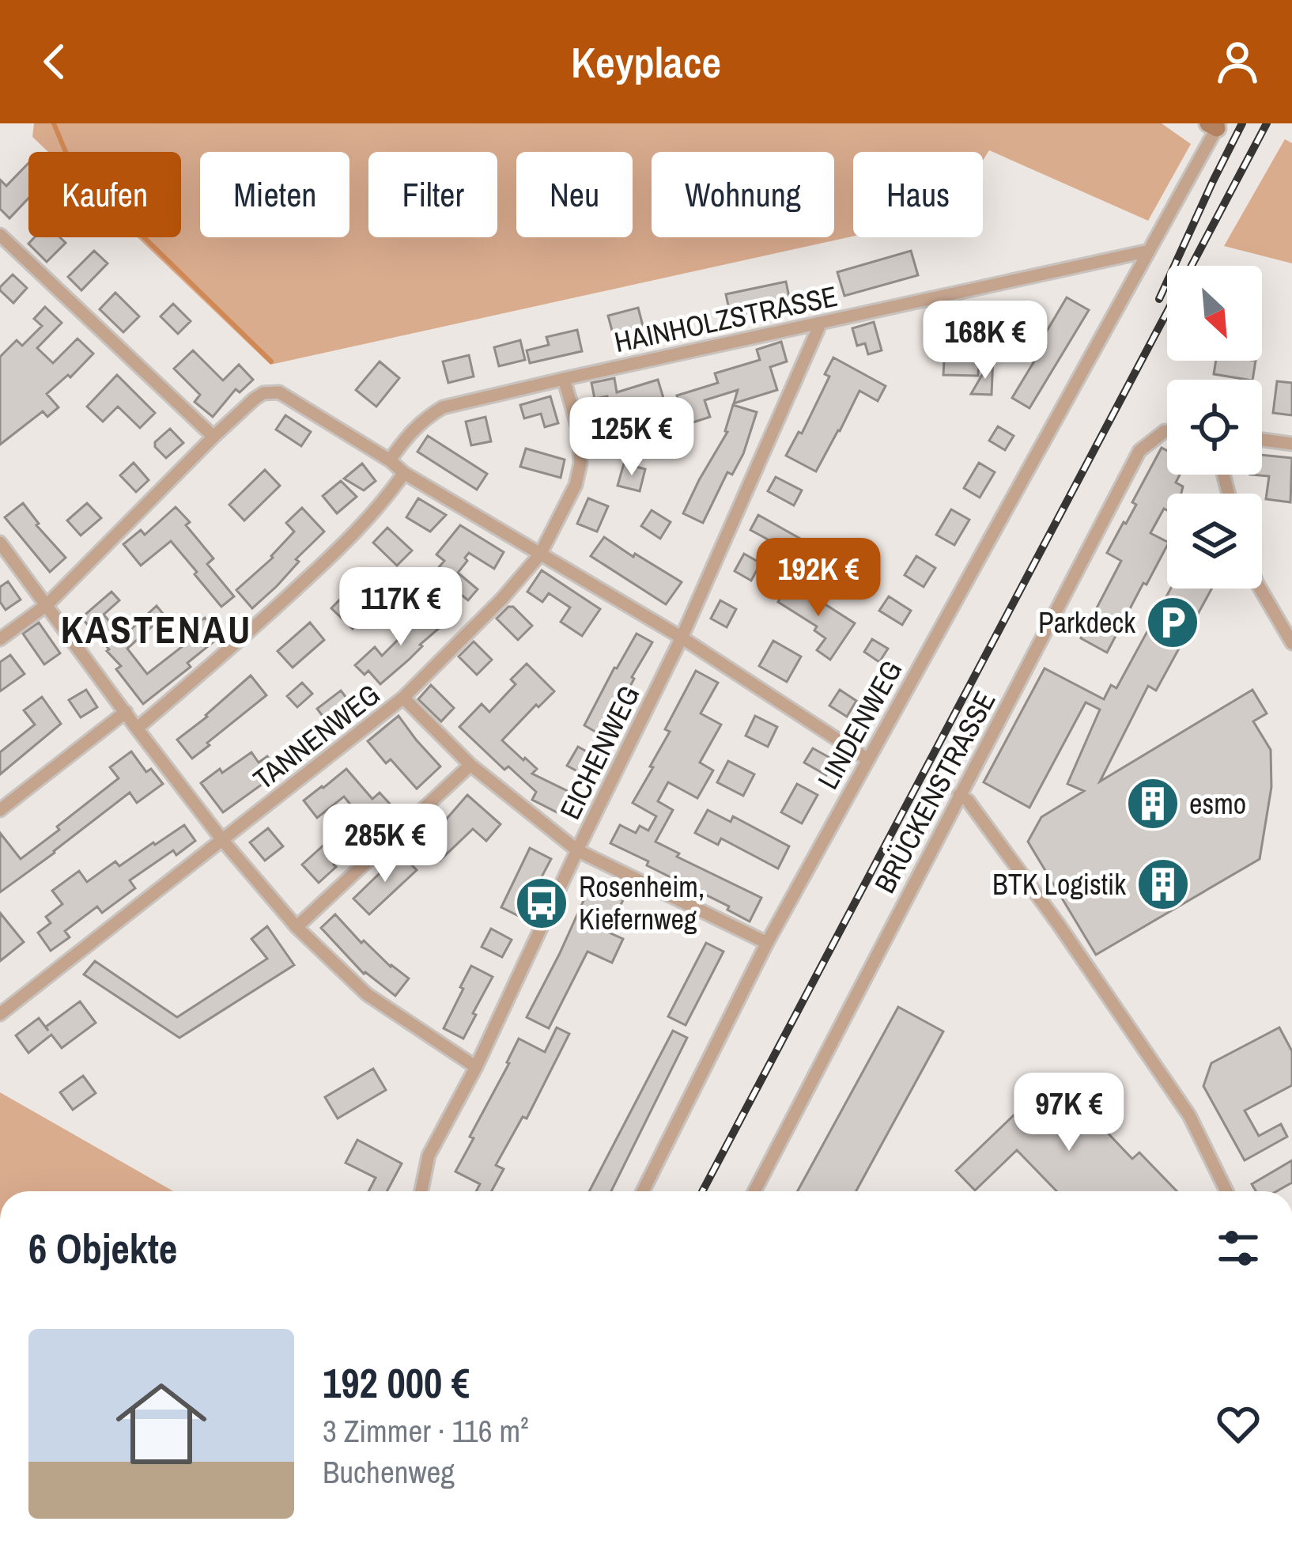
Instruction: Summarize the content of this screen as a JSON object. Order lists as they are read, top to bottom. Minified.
{"streets":{"street":["HAINHOLZSTRASSE","LINDENWEG","TANNENWEG","EICHENWEG","BRÜCKENSTRASSE"]},"crossings":[["HAINHOLZSTRASSE","LINDENWEG"],["HAINHOLZSTRASSE","TANNENWEG"],["HAINHOLZSTRASSE","EICHENWEG"]],"districts":["KASTENAU"],"places":{"parking":["Parkdeck"],"building":["esmo","BTK Logistik"],"bus stop":["Rosenheim, Kiefernweg"]},"north":"bottom right","page":{"header":"Keyplace","chip":["Kaufen","Mieten","Filter","Neu","Wohnung","Haus"],"price":["168K €","125K €","192K €","117K €","285K €","97K €"],"heading":"6 Objekte","list":[{"name":"192 000 €","note":"3 Zimmer · 116 m² · Buchenweg"}]}}
